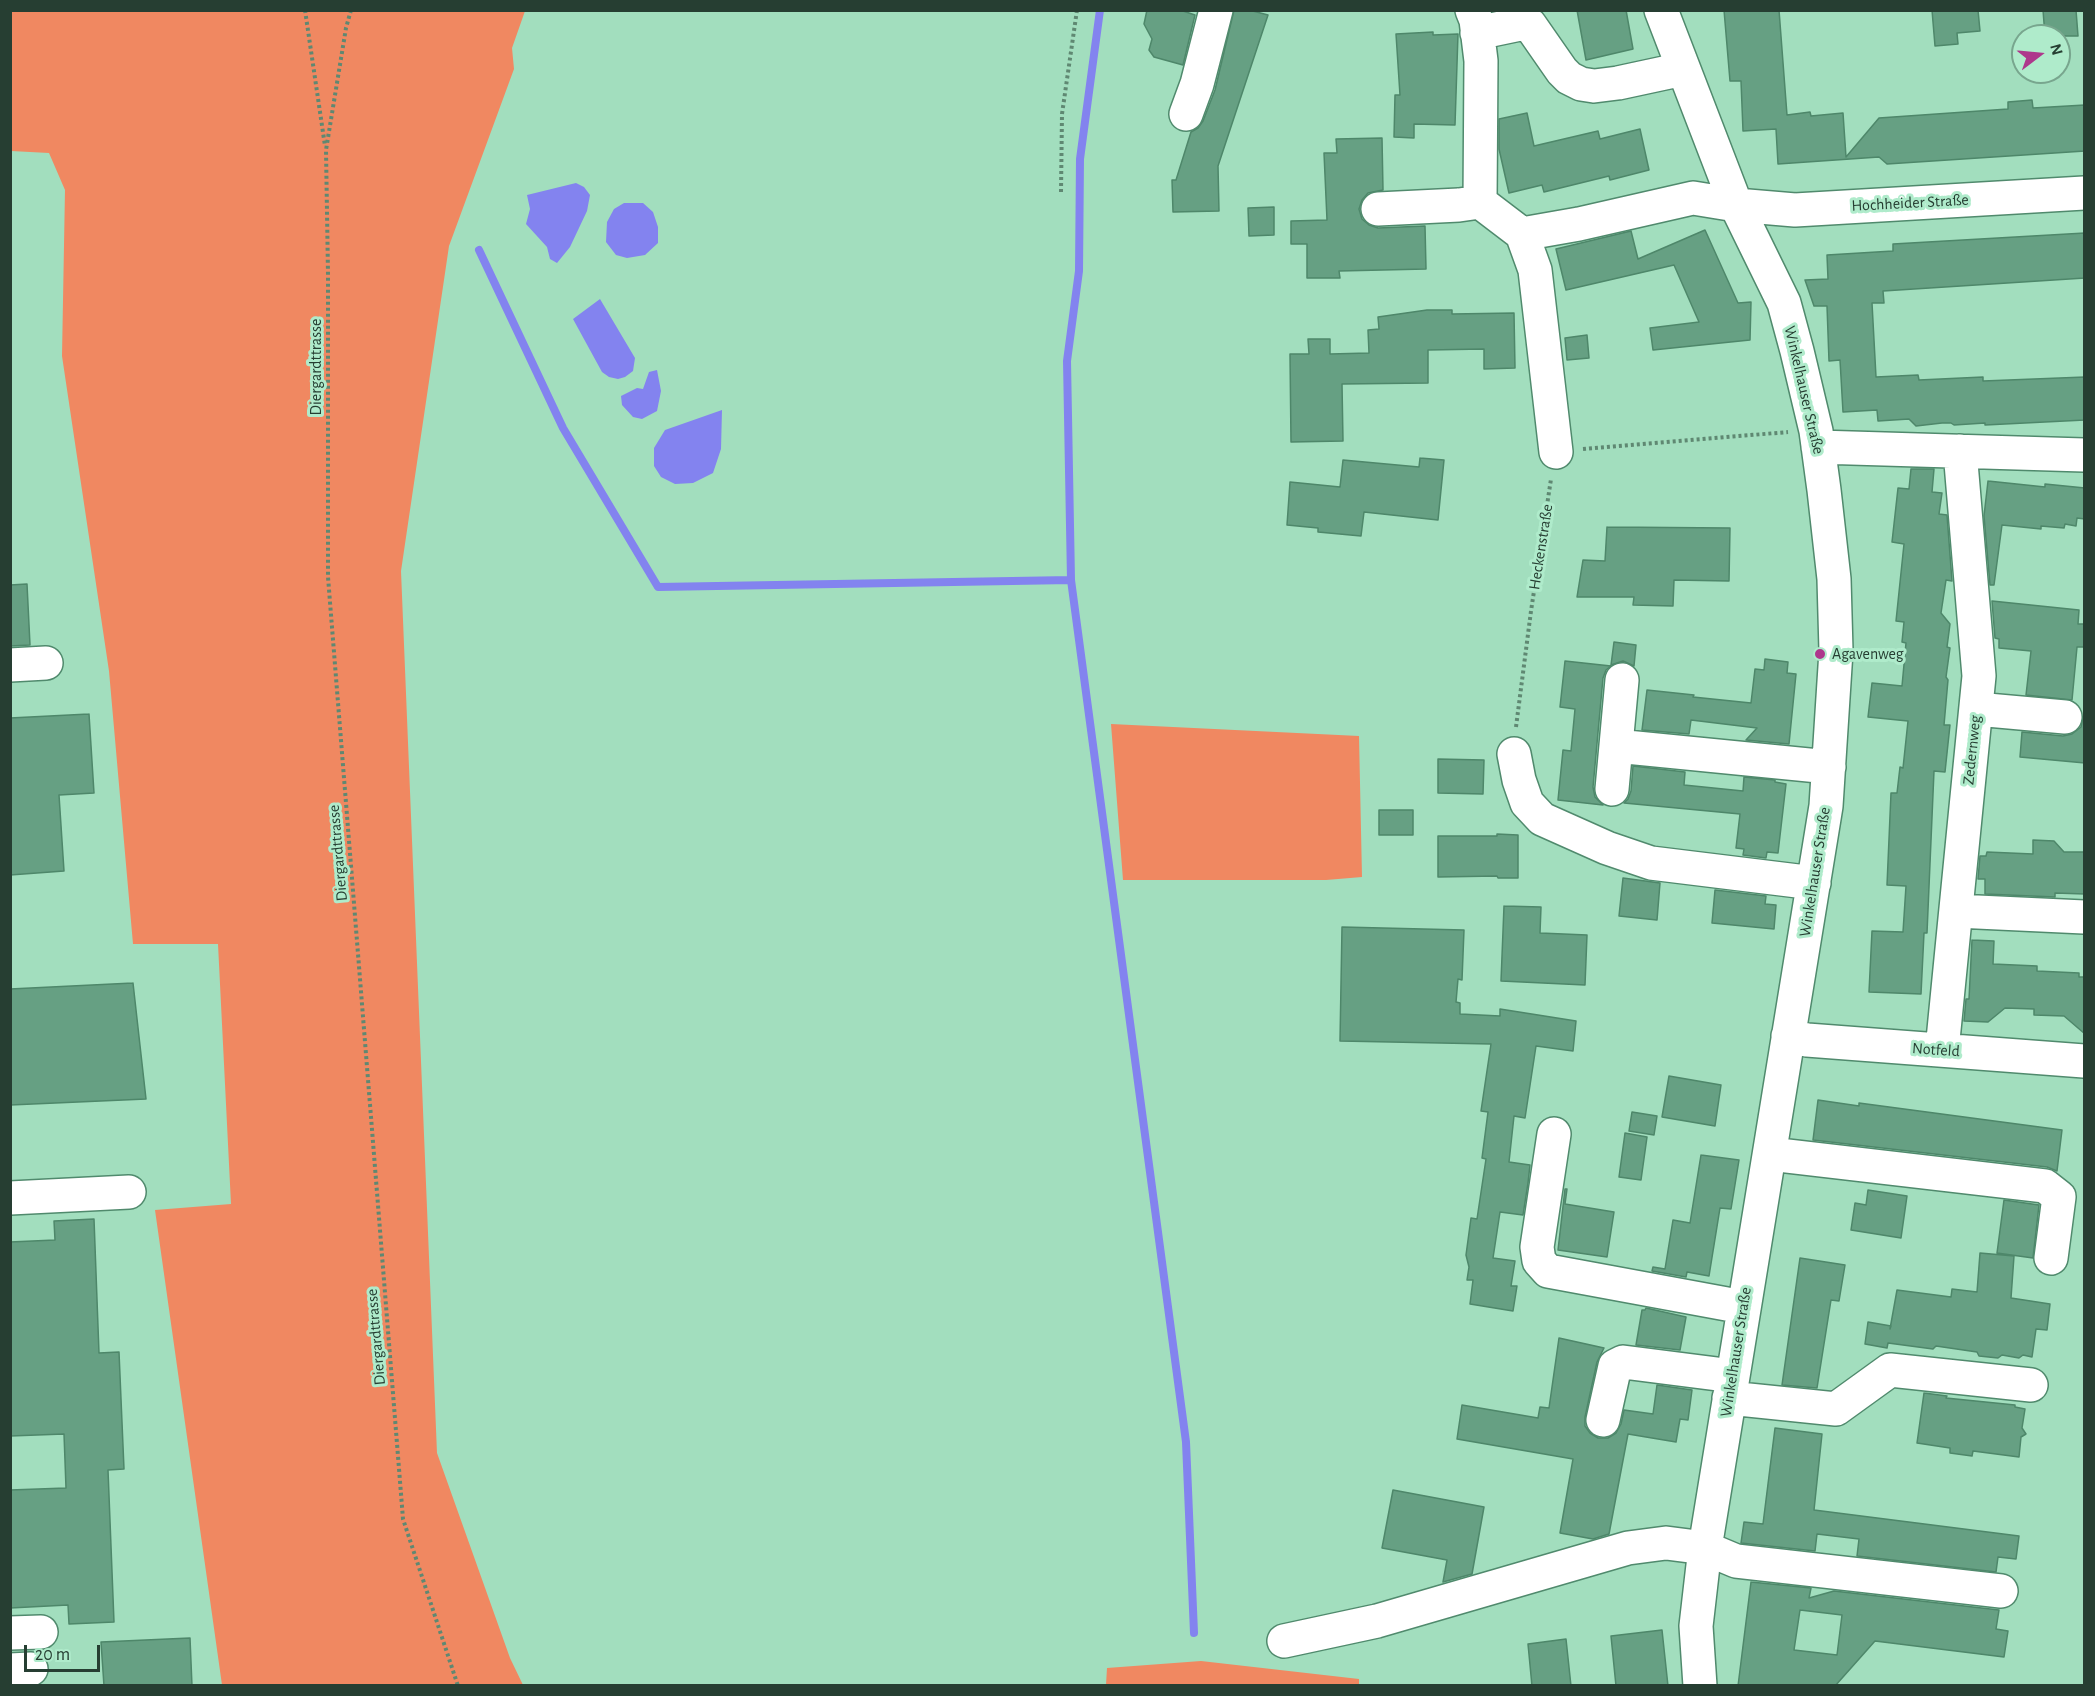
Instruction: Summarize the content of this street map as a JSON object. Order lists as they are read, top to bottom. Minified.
{"streets":{"street":["Hochheider Straße","Winkelhauser Straße","Zedernweg","Notfeld"],"path":["Diergardttrasse","Heckenstraße"]},"crossings":[["Hochheider Straße","Winkelhauser Straße"],["Winkelhauser Straße","Notfeld"],["Zedernweg","Notfeld"]],"places":["Agavenweg"],"scale_bar":"20 m","north":"right"}
